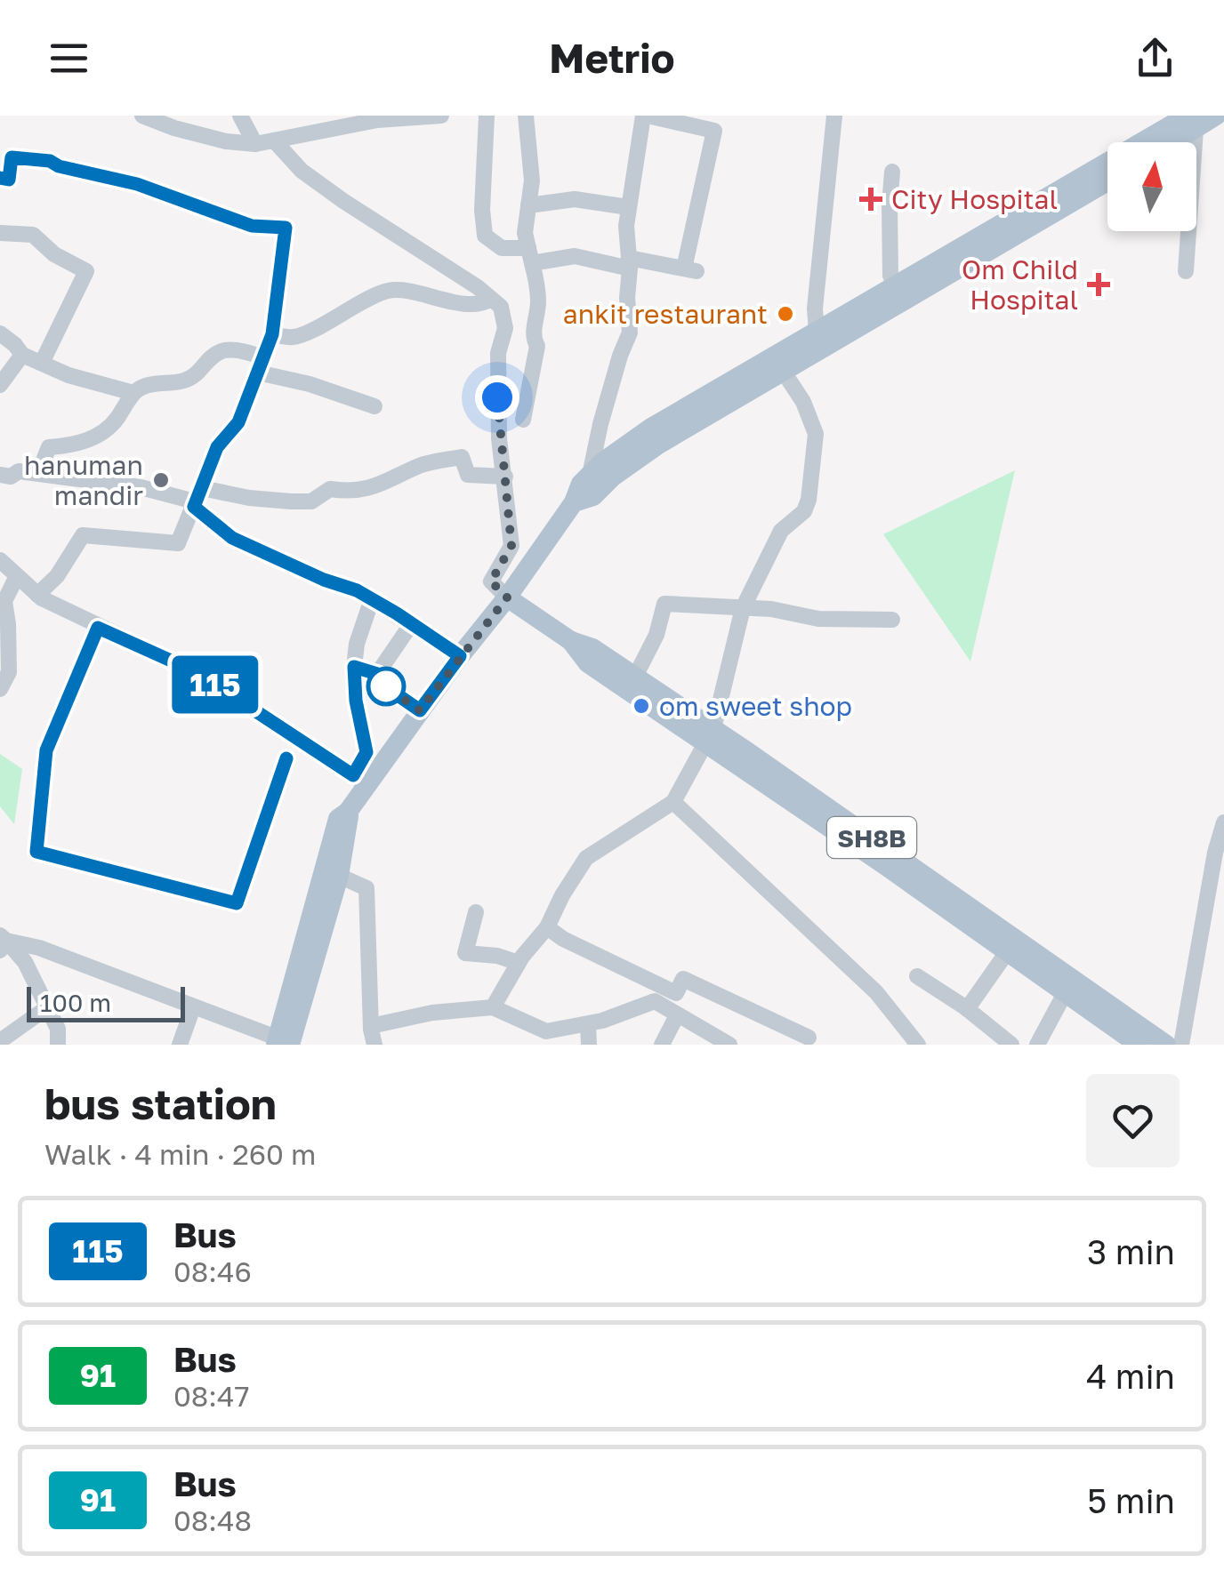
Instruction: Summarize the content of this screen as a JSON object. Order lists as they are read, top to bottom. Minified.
{"streets":{"main road":["SH8B"]},"places":{"health":["City Hospital","Om Child Hospital"],"other":["ankit restaurant","hanuman mandir","om sweet shop"]},"lines":["bus line 115"],"scale_bar":"100 m","north":"top","page":{"header":"Metrio","on_map":"115","scale":"100 m","heading":["bus station","Walk · 4 min · 260 m"],"list":[{"mark":"115","name":"Bus","note":"08:46","value":"3 min"},{"mark":"91","name":"Bus","note":"08:47","value":"4 min"},{"mark":"91","name":"Bus","note":"08:48","value":"5 min"}]}}
